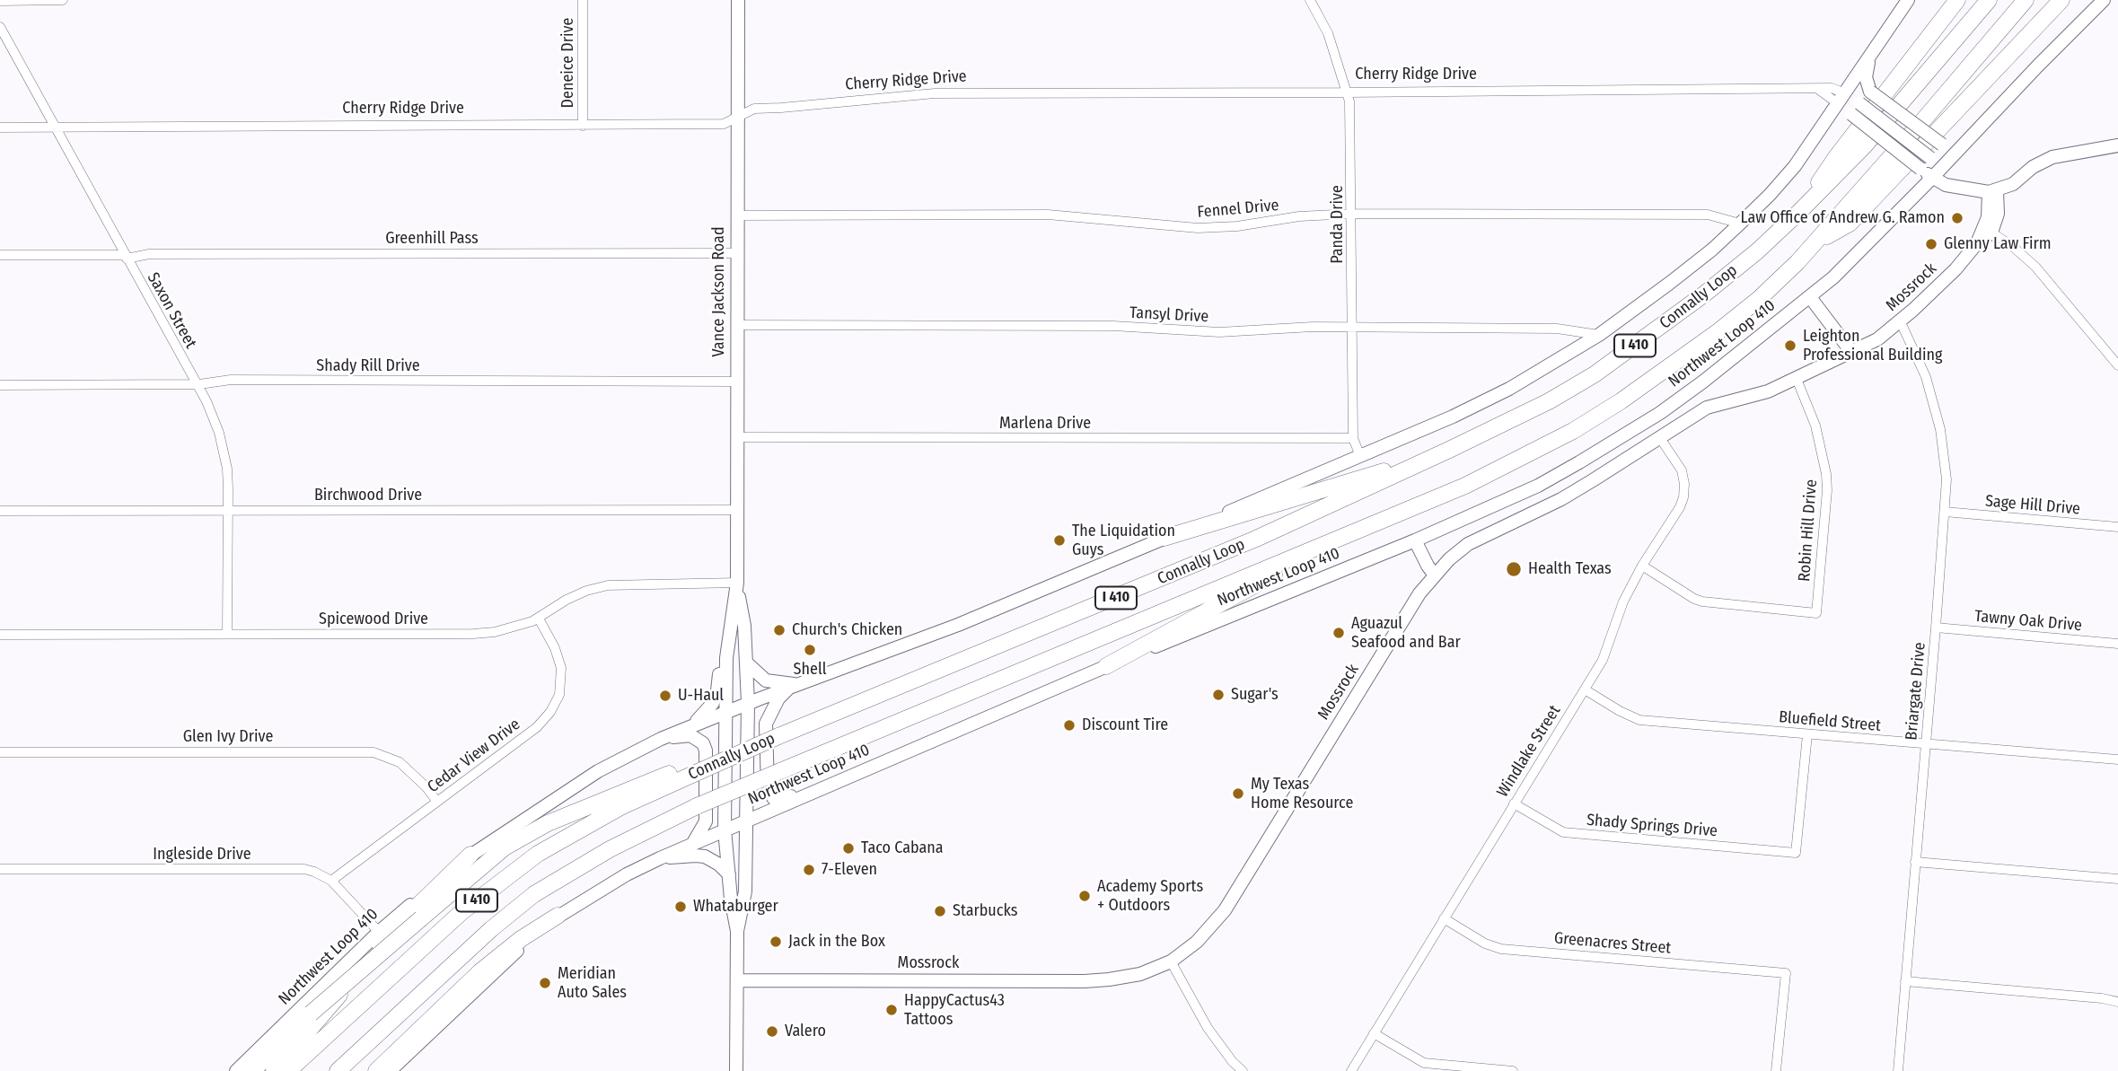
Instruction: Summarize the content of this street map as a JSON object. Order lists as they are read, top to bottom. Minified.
{"streets":{"highway":["Connally Loop","I 410"],"main road":["Cherry Ridge Drive","Mossrock","Vance Jackson Road","Northwest Loop 410"],"street":["Deneice Drive","Fennel Drive","Panda Drive","Greenhill Pass","Saxon Street","Tansyl Drive","Shady Rill Drive","Marlena Drive","Birchwood Drive","Sage Hill Drive","Robin Hill Drive","Spicewood Drive","Tawny Oak Drive","Briargate Drive","Bluefield Street","Glen Ivy Drive","Windlake Street","Cedar View Drive","Shady Springs Drive","Ingleside Drive","Greenacres Street"]},"crossings":[["Deneice Drive","Cherry Ridge Drive"],["Cherry Ridge Drive","Panda Drive"],["Cherry Ridge Drive","Mossrock"],["Cherry Ridge Drive","Vance Jackson Road"],["Cherry Ridge Drive","Saxon Street"],["Cherry Ridge Drive","Northwest Loop 410"],["Fennel Drive","Panda Drive"],["Fennel Drive","Vance Jackson Road"],["Fennel Drive","Northwest Loop 410"],["Panda Drive","Tansyl Drive"],["Panda Drive","Northwest Loop 410"],["Panda Drive","Marlena Drive"],["Greenhill Pass","Vance Jackson Road"],["Greenhill Pass","Saxon Street"],["Mossrock","Vance Jackson Road"],["Mossrock","Robin Hill Drive"],["Mossrock","Briargate Drive"],["Mossrock","Windlake Street"],["Vance Jackson Road","Tansyl Drive"],["Vance Jackson Road","Northwest Loop 410"],["Vance Jackson Road","Shady Rill Drive"],["Vance Jackson Road","Marlena Drive"],["Vance Jackson Road","Birchwood Drive"],["Vance Jackson Road","Spicewood Drive"],["Saxon Street","Shady Rill Drive"],["Saxon Street","Birchwood Drive"],["Saxon Street","Spicewood Drive"],["Tansyl Drive","Northwest Loop 410"],["Northwest Loop 410","Ingleside Drive"],["Sage Hill Drive","Briargate Drive"],["Robin Hill Drive","Windlake Street"],["Spicewood Drive","Cedar View Drive"],["Tawny Oak Drive","Briargate Drive"],["Briargate Drive","Bluefield Street"],["Bluefield Street","Windlake Street"],["Bluefield Street","Shady Springs Drive"],["Glen Ivy Drive","Cedar View Drive"],["Windlake Street","Shady Springs Drive"],["Windlake Street","Greenacres Street"],["Cedar View Drive","Ingleside Drive"]],"places":["Law Office of Andrew G. Ramon","Glenny Law Firm","Leighton Professional Building","The Liquidation Guys","Health Texas","Church's Chicken","Aguazul Seafood and Bar","Shell","Sugar's","U-Haul","Discount Tire","My Texas Home Resource","Taco Cabana","7-Eleven","Academy Sports + Outdoors","Whataburger","Starbucks","Jack in the Box","Meridian Auto Sales","HappyCactus43 Tattoos","Valero"]}
